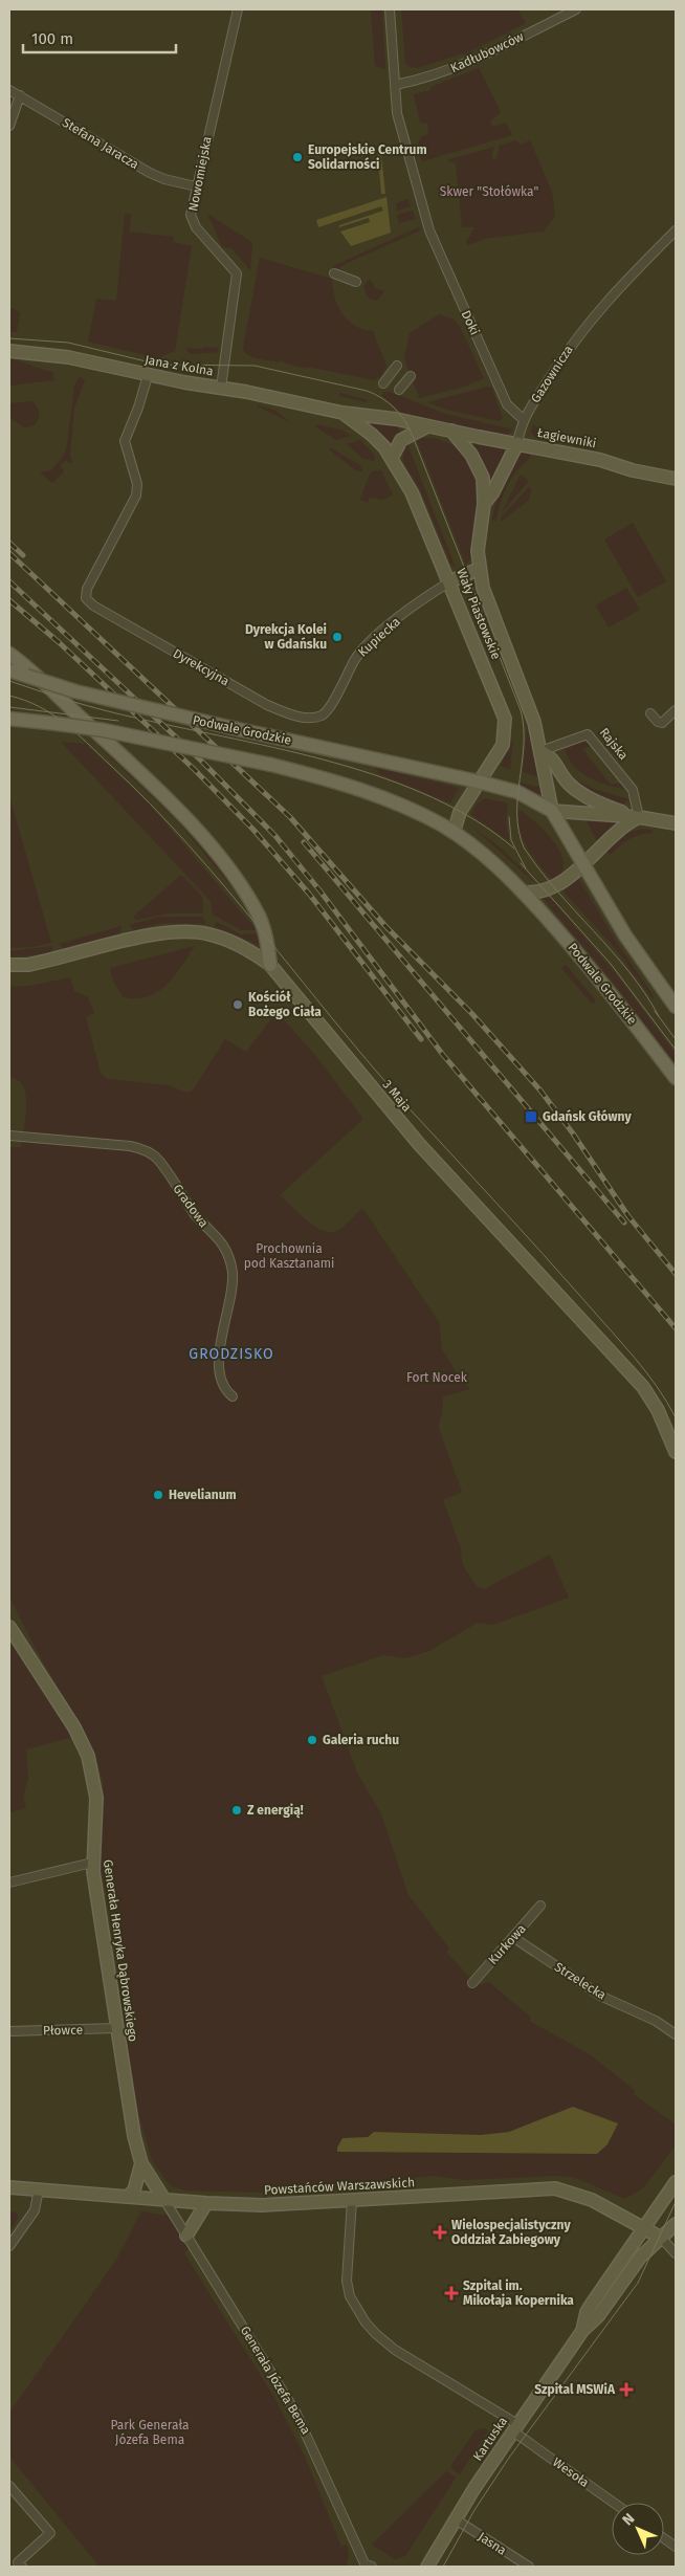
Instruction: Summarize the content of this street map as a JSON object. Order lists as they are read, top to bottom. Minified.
{"streets":{"main road":["Jana z Kolna","Łagiewniki","Wały Piastowskie","Podwale Grodzkie","3 Maja","Generała Henryka Dąbrowskiego","Powstańców Warszawskich","Kartuska"],"street":["Kadłubowców","Stefana Jaracza","Nowomiejska","Doki","Gazownicza","Kupiecka","Dyrekcyjna","Rajska","Gradowa","Kurkowa","Strzelecka","Płowce","Generała Józefa Bema","Wesoła","Jasna"]},"crossings":[["Kadłubowców","Doki"],["Stefana Jaracza","Nowomiejska"],["Nowomiejska","Jana z Kolna"],["Doki","Gazownicza"],["Jana z Kolna","Wały Piastowskie"],["Jana z Kolna","Dyrekcyjna"],["Gazownicza","Łagiewniki"],["Gazownicza","Wały Piastowskie"],["Łagiewniki","Wały Piastowskie"],["Wały Piastowskie","Kupiecka"],["Wały Piastowskie","Podwale Grodzkie"],["Wały Piastowskie","Rajska"],["Kupiecka","Dyrekcyjna"],["Kurkowa","Strzelecka"],["Generała Henryka Dąbrowskiego","Płowce"],["Generała Henryka Dąbrowskiego","Powstańców Warszawskich"],["Generała Henryka Dąbrowskiego","Generała Józefa Bema"],["Powstańców Warszawskich","Generała Józefa Bema"],["Powstańców Warszawskich","Kartuska"],["Powstańców Warszawskich","Wesoła"],["Kartuska","Wesoła"],["Kartuska","Jasna"]],"districts":["GRODZISKO"],"parks":["Skwer \"Stołówka\"","Prochownia pod Kasztanami","Fort Nocek","Park Generała Józefa Bema"],"places":{"other":["Europejskie Centrum Solidarności","Dyrekcja Kolei w Gdańsku","Kościół Bożego Ciała","Hevelianum","Galeria ruchu","Z energią!"],"transit":["Gdańsk Główny"],"health":["Wielospecjalistyczny Oddział Zabiegowy","Szpital im. Mikołaja Kopernika","Szpital MSWiA"]},"scale_bar":"100 m","north":"top left"}
